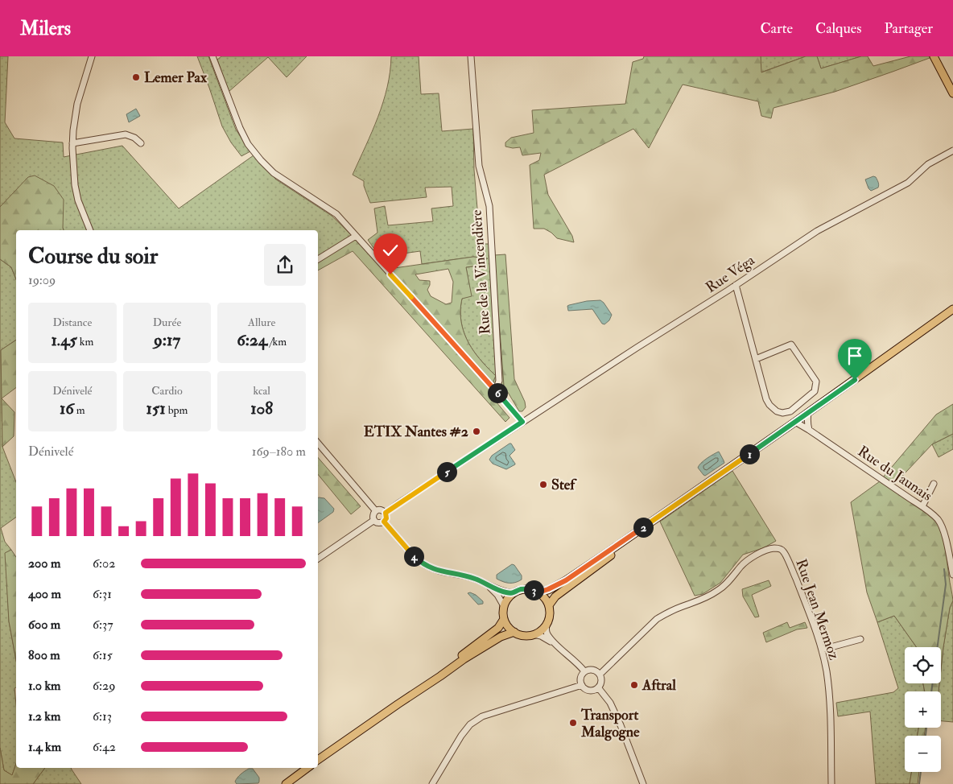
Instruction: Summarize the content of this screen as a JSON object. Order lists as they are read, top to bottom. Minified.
{"streets":{"street":["Rue de la Vincendière","Rue Véga","Rue du Jaunais","Rue Jean Mermoz"]},"places":["Lemer Pax","ETIX Nantes #2","Stef","Aftral","Transport Malgogne"],"page":{"header":"Milers","nav":["Carte","Calques","Partager"],"heading":["Course du soir","19:09"],"stats":[["Distance","1.45 km"],["Durée","9:17"],["Allure","6:24 /km"],["Dénivelé","16 m"],["Cardio","151 bpm"],["kcal","108"]],"pins":["6","1","5","2","4","3"],"chart":["Dénivelé","169–180 m"],"list":[{"name":"200 m","note":"6:02"},{"name":"400 m","note":"6:31"},{"name":"600 m","note":"6:37"},{"name":"800 m","note":"6:15"},{"name":"1.0 km","note":"6:29"},{"name":"1.2 km","note":"6:13"},{"name":"1.4 km","note":"6:42"}],"map_buttons":["+","−"]}}
